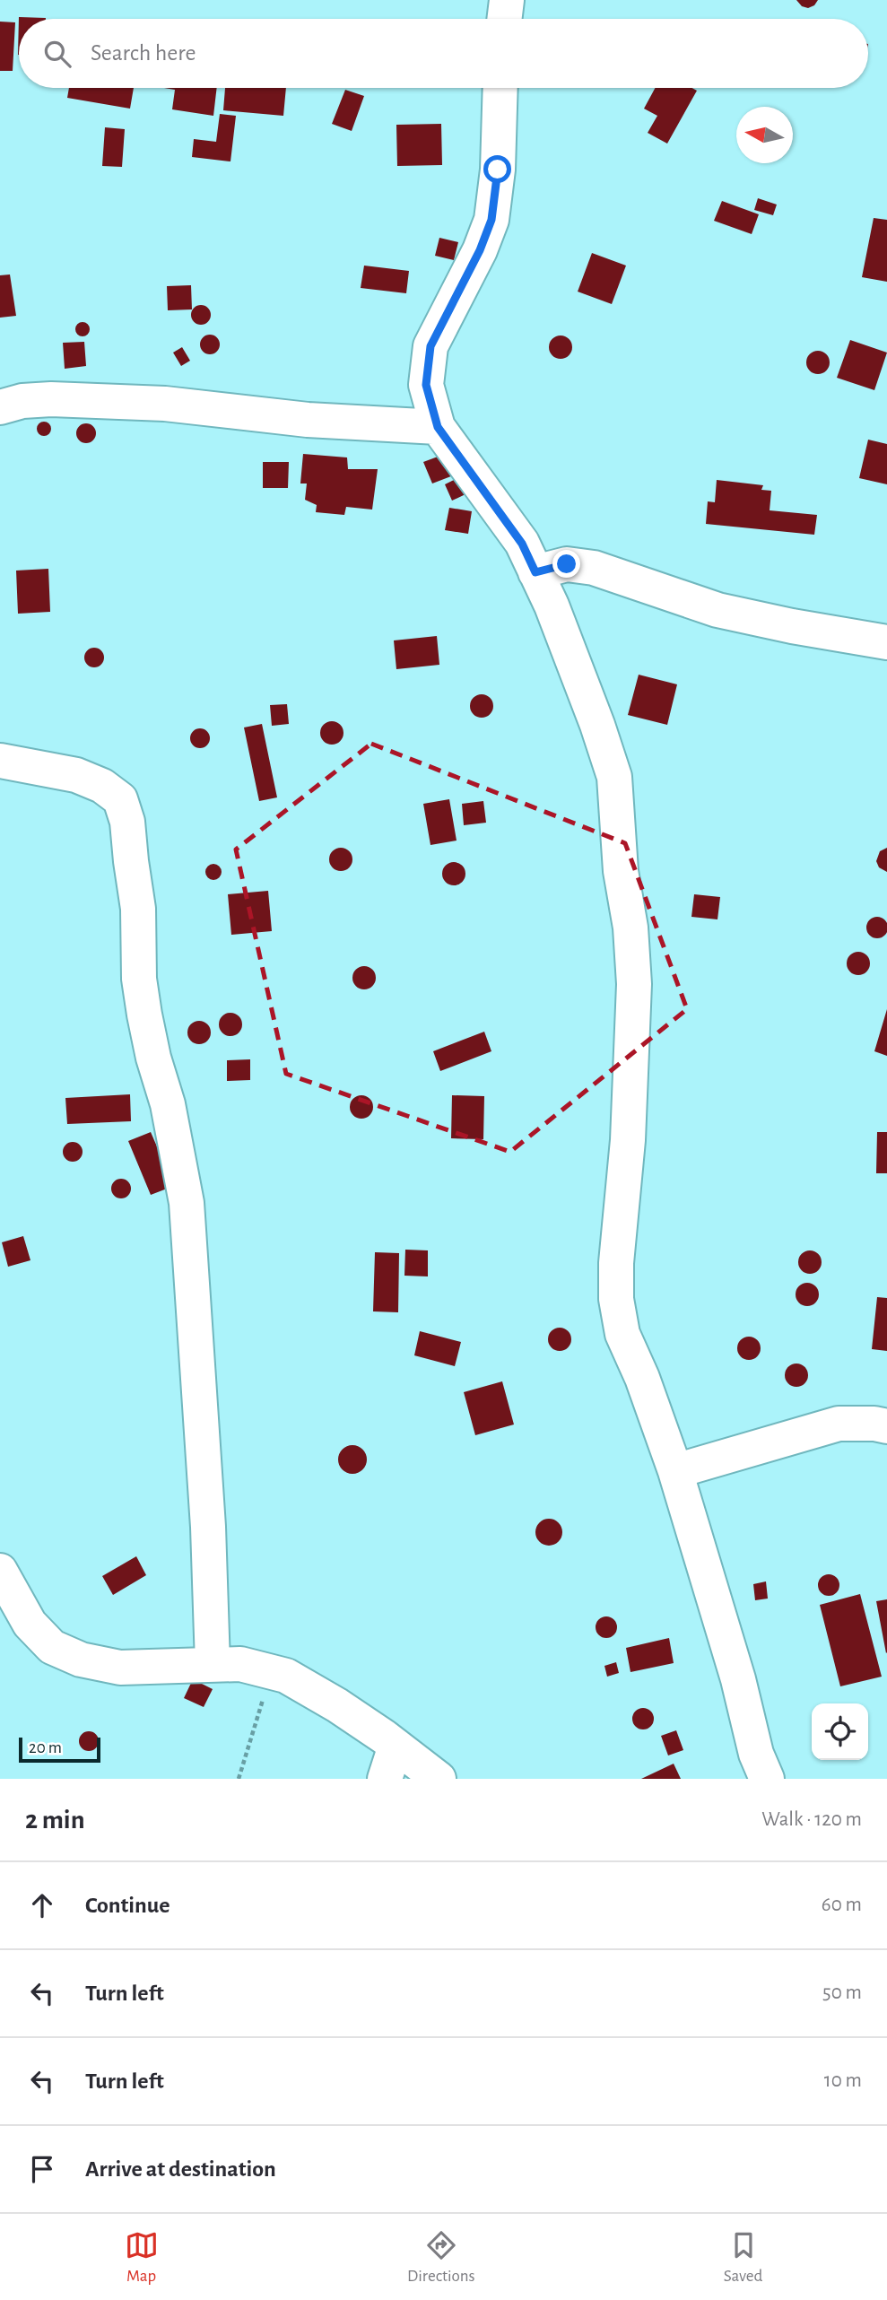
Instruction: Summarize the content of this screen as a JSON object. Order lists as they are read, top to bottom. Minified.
{"scale_bar":"20 m","north":"left","page":{"search":"Search here","scale":"20 m","heading":["2 min","Walk · 120 m"],"list":[["Continue","60 m"],["Turn left","50 m"],["Turn left","10 m"],"Arrive at destination"],"nav":["Map","Directions","Saved"]}}
